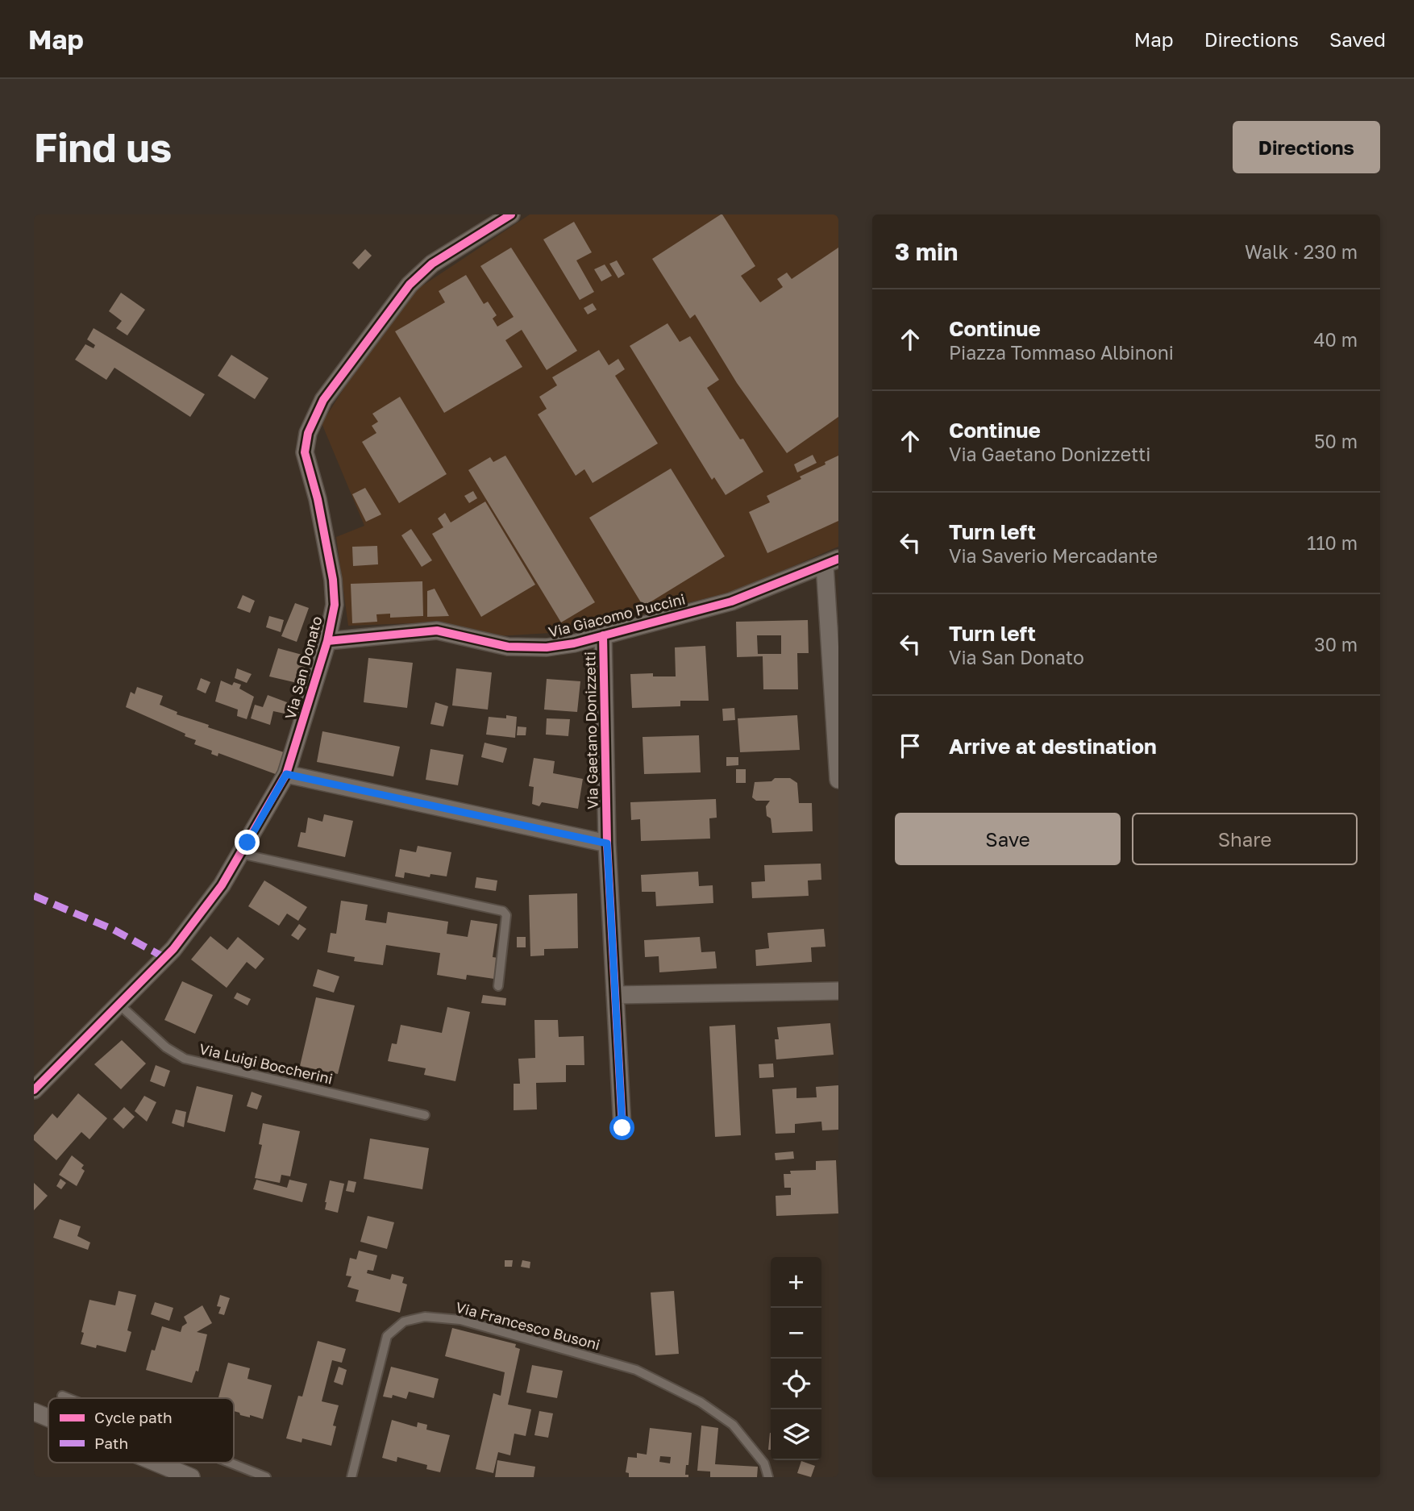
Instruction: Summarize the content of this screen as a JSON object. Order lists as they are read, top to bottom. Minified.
{"streets":{"street":["Via Giacomo Puccini","Via San Donato","Via Gaetano Donizzetti"],"lane":["Via Luigi Boccherini","Via Francesco Busoni"]},"crossings":[["Via Giacomo Puccini","Via San Donato"],["Via Giacomo Puccini","Via Gaetano Donizzetti"],["Via San Donato","Via Luigi Boccherini"]],"legend":["Cycle path","Path"],"page":{"header":"Map","nav":["Map","Directions","Saved"],"buttons":["Directions",["Save","Share"]],"title":"Find us","heading":["3 min","Walk · 230 m"],"list":[["Continue","Piazza Tommaso Albinoni","40 m"],["Continue","Via Gaetano Donizzetti","50 m"],["Turn left","Via Saverio Mercadante","110 m"],["Turn left","Via San Donato","30 m"],"Arrive at destination"],"map_buttons":["+","−"]}}
